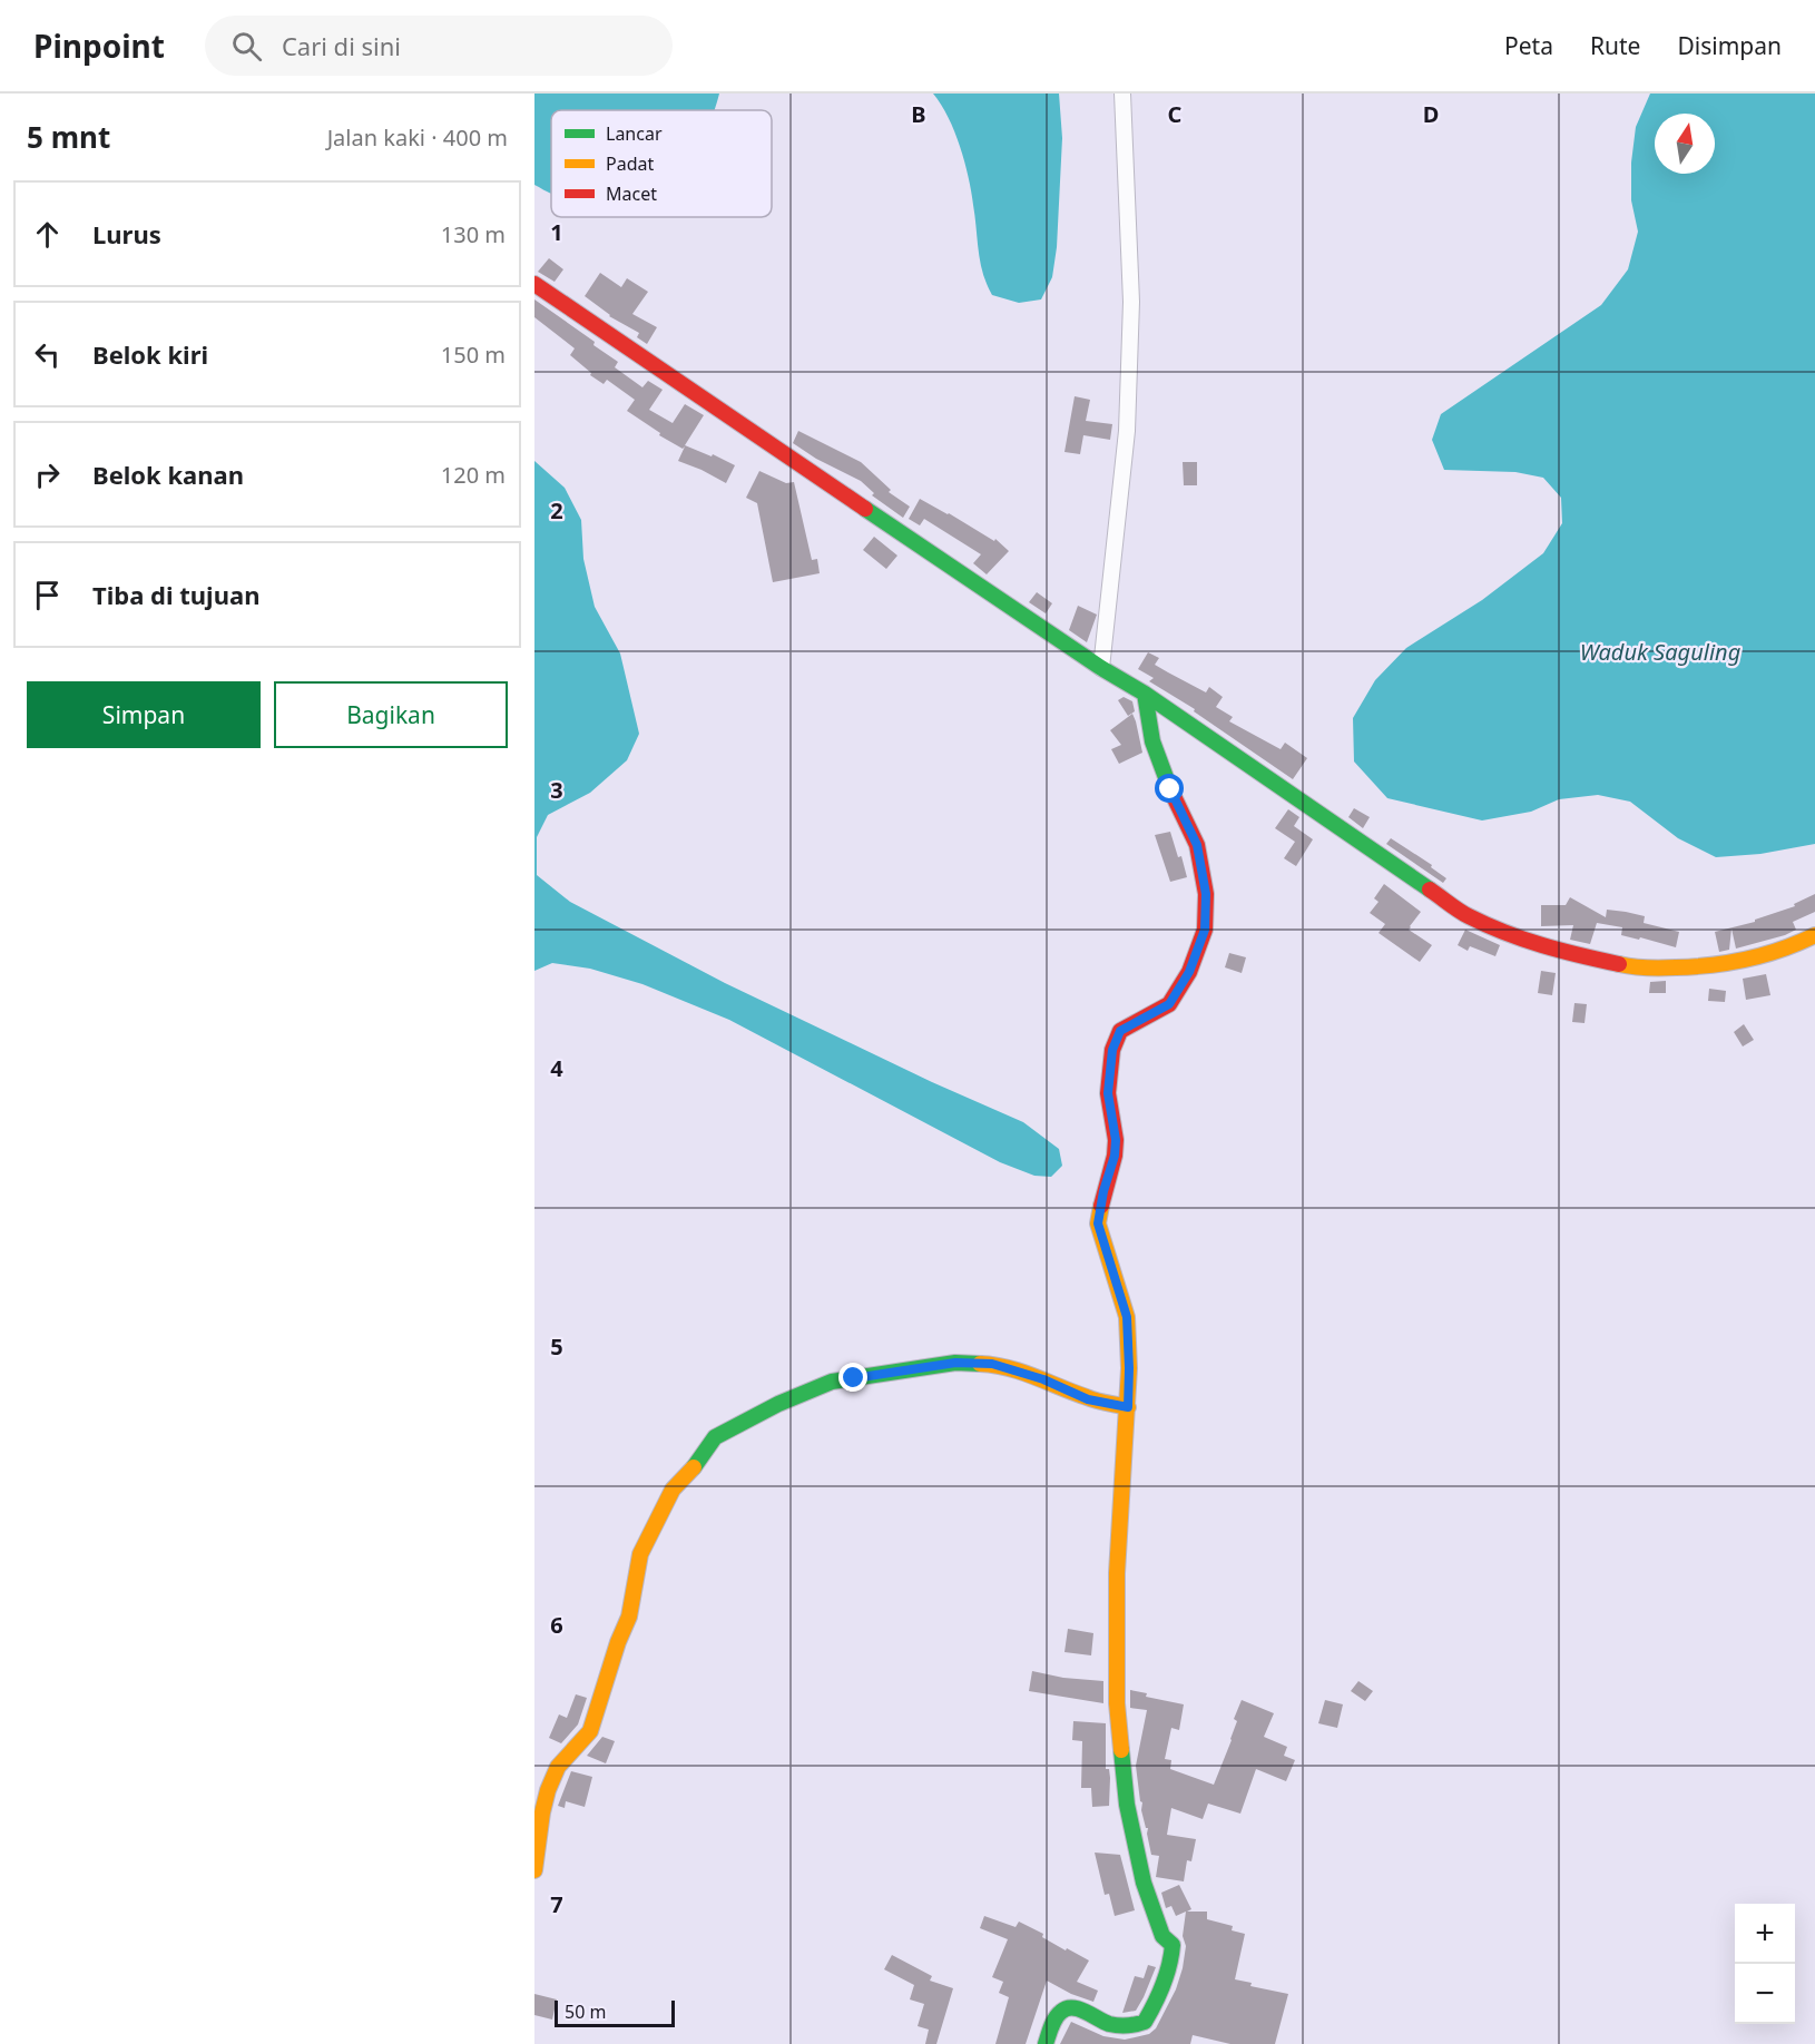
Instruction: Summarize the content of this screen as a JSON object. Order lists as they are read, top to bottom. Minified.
{"water":["Waduk Saguling"],"legend":["Lancar","Padat","Macet"],"scale_bar":"50 m","north":"top","page":{"header":"Pinpoint","search":"Cari di sini","nav":["Peta","Rute","Disimpan"],"heading":["5 mnt","Jalan kaki · 400 m"],"list":[["Lurus","130 m"],["Belok kiri","150 m"],["Belok kanan","120 m"],"Tiba di tujuan"],"buttons":["Simpan","Bagikan"],"map_buttons":["+","−"],"scale":"50 m"},"grid":{"columns":["B","C","D"],"rows":["1","2","3","4","5","6","7"]}}
